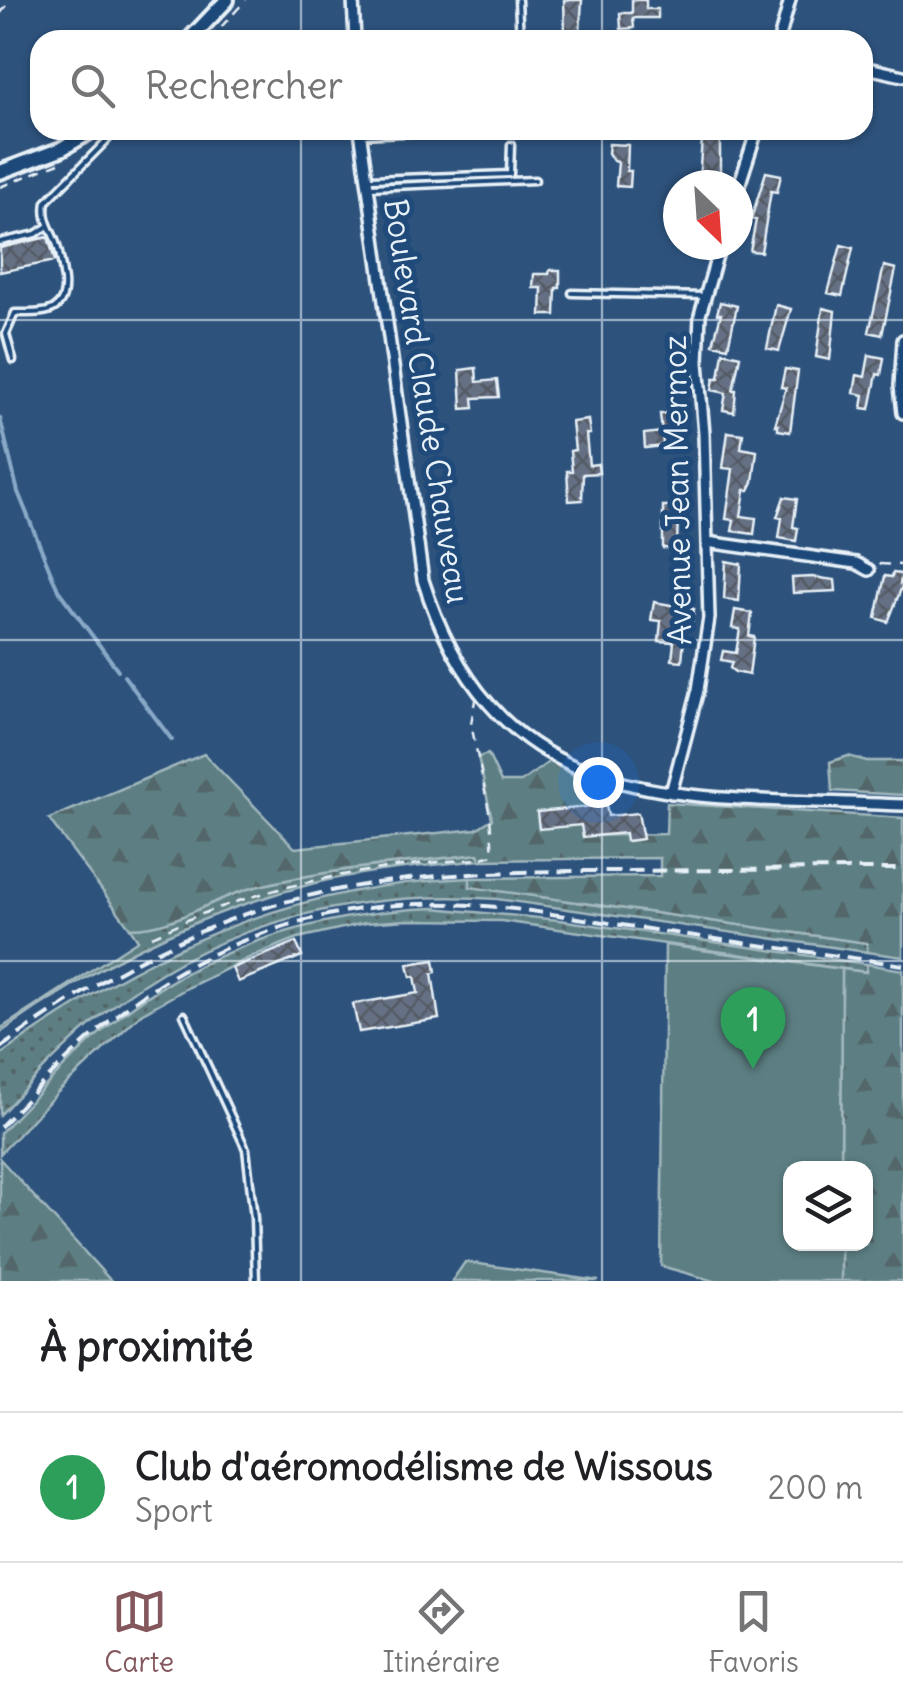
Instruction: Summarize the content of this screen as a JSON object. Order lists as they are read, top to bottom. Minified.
{"streets":{"street":["Boulevard Claude Chauveau","Avenue Jean Mermoz"]},"crossings":[["Boulevard Claude Chauveau","Avenue Jean Mermoz"]],"north":"bottom right","page":{"search":"Rechercher","pins":"1","heading":"À proximité","list":[{"mark":"1","name":"Club d'aéromodélisme de Wissous","note":"Sport","value":"200 m"}],"nav":["Carte","Itinéraire","Favoris"]}}
